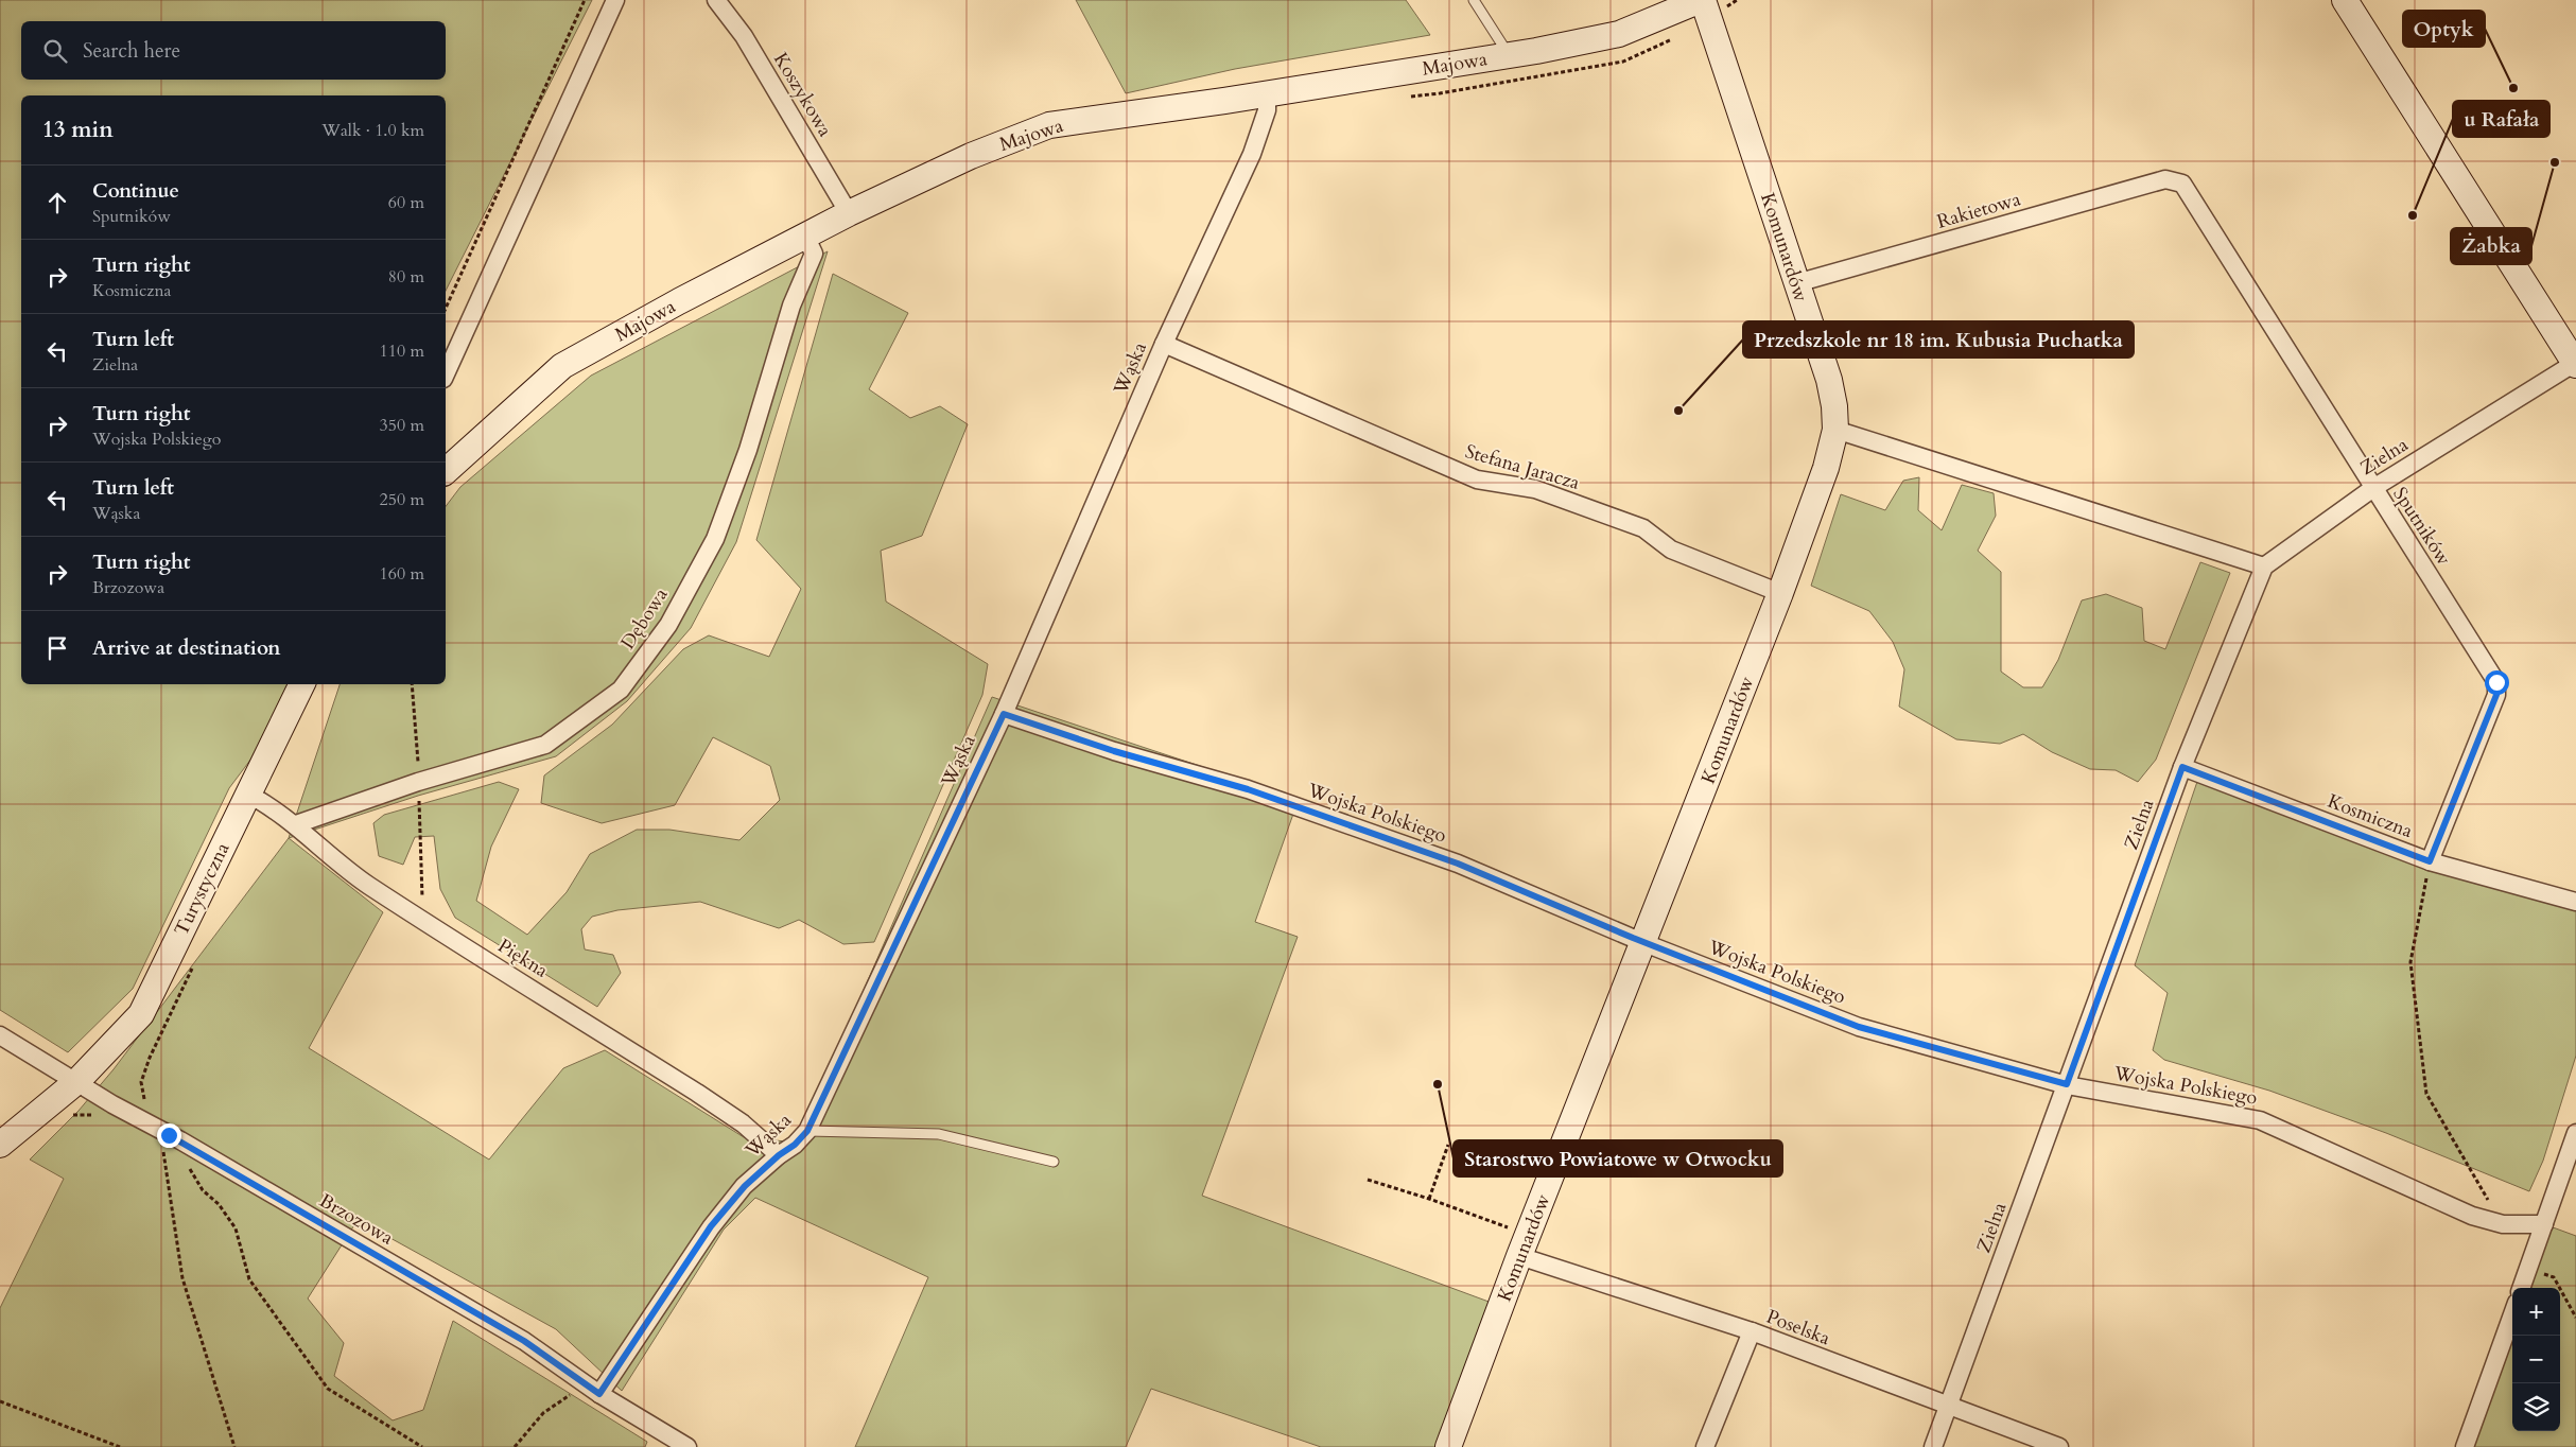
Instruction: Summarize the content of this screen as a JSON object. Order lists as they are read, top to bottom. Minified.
{"streets":{"street":["Majowa","Koszykowa","Rakietowa","Komunardów","Wąska","Zielna","Stefana Jaracza","Sputników","Dębowa","Wojska Polskiego","Kosmiczna","Turystyczna","Piękna","Brzozowa","Poselska"]},"crossings":[["Majowa","Koszykowa"],["Majowa","Komunardów"],["Majowa","Wąska"],["Majowa","Dębowa"],["Rakietowa","Komunardów"],["Rakietowa","Sputników"],["Komunardów","Stefana Jaracza"],["Komunardów","Wojska Polskiego"],["Komunardów","Poselska"],["Wąska","Stefana Jaracza"],["Wąska","Wojska Polskiego"],["Wąska","Piękna"],["Wąska","Brzozowa"],["Zielna","Sputników"],["Zielna","Wojska Polskiego"],["Zielna","Kosmiczna"],["Zielna","Poselska"],["Sputników","Kosmiczna"],["Dębowa","Piękna"],["Turystyczna","Piękna"],["Turystyczna","Brzozowa"]],"places":["Optyk","Żabka","u Rafała","Przedszkole nr 18 im. Kubusia Puchatka","Starostwo Powiatowe w Otwocku"],"page":{"search":"Search here","heading":["13 min","Walk · 1.0 km"],"list":[["Continue","Sputników","60 m"],["Turn right","Kosmiczna","80 m"],["Turn left","Zielna","110 m"],["Turn right","Wojska Polskiego","350 m"],["Turn left","Wąska","250 m"],["Turn right","Brzozowa","160 m"],"Arrive at destination"],"map_buttons":["+","−"]}}
